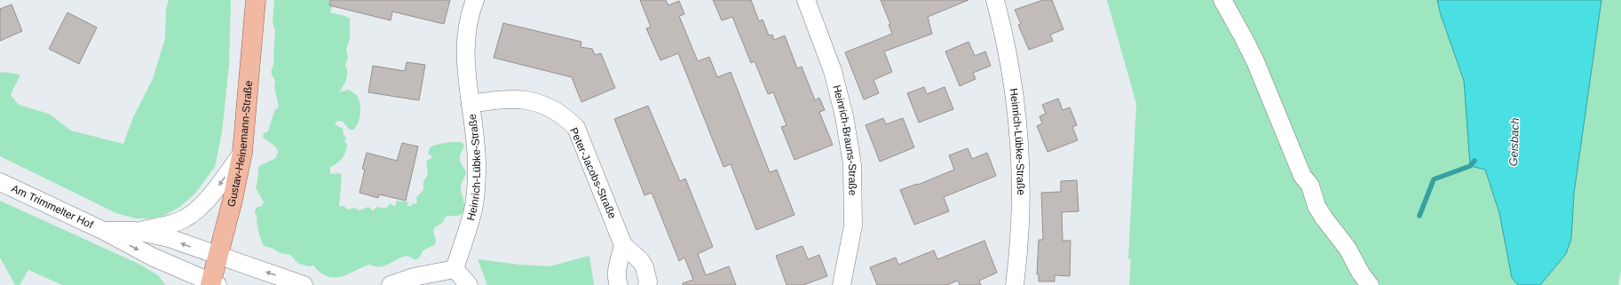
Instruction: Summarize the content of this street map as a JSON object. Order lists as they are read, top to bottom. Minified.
{"streets":{"main road":["Gustav-Heinemann-Straße"],"street":["Heinrich-Brauns-Straße","Heinrich-Lübke-Straße","Peter-Jacobs-Straße","Am Trimmelter Hof"]},"crossings":[["Heinrich-Lübke-Straße","Peter-Jacobs-Straße"],["Gustav-Heinemann-Straße","Am Trimmelter Hof"]],"water":["Geisbach"]}
